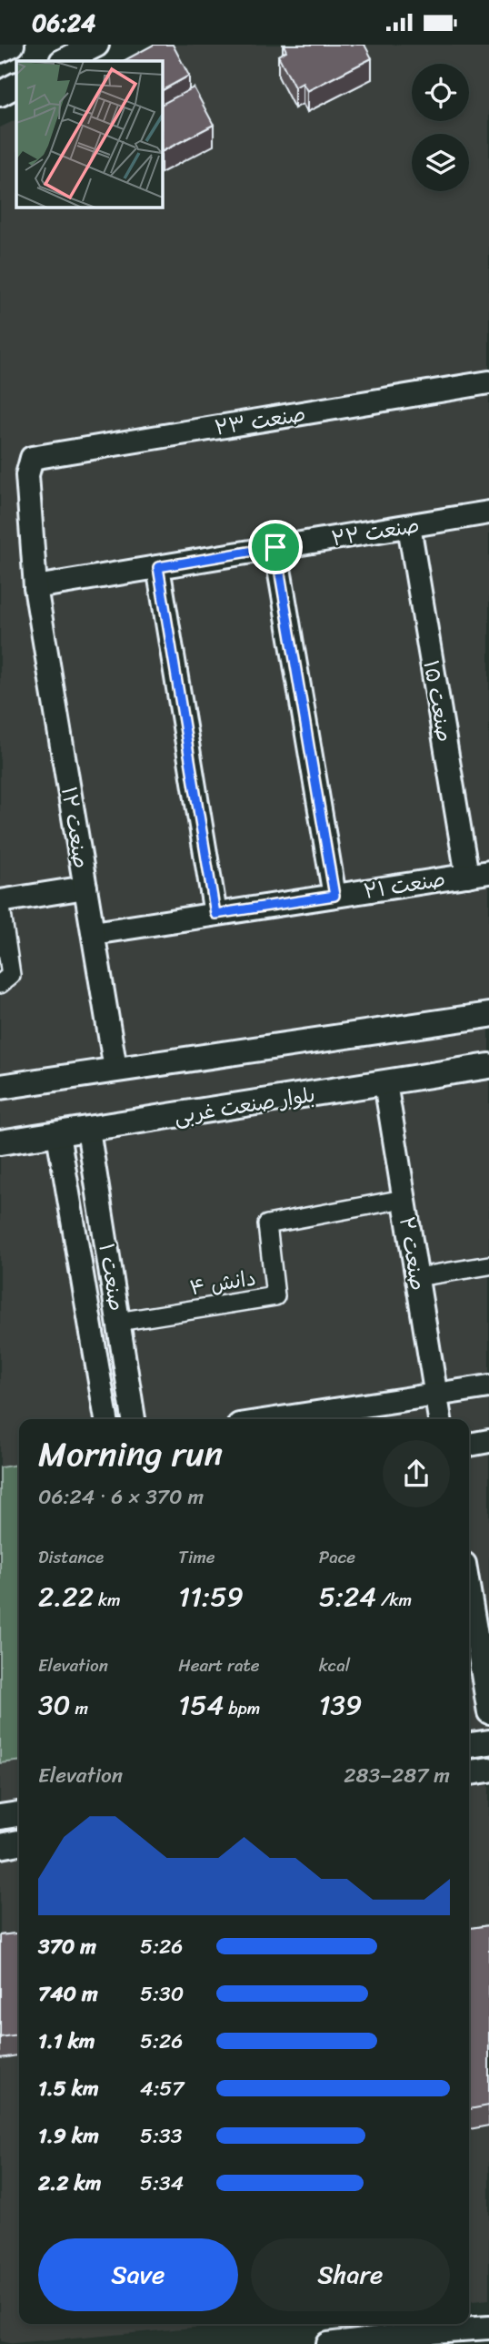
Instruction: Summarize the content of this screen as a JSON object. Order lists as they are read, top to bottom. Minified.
{"streets":{"main road":["بلوار صنعت غربی"],"street":["صنعت ۲۳","صنعت ۲۲","صنعت ۱۵","صنعت ۱۲","صنعت ۲۱","صنعت ۲","صنعت ۱","دانش ۴"]},"crossings":[["صنعت ۲۳","صنعت ۱۲"],["صنعت ۲۲","صنعت ۱۵"],["صنعت ۲۲","صنعت ۱۲"],["صنعت ۱۵","صنعت ۲۱"],["صنعت ۱۲","صنعت ۲۱"],["بلوار صنعت غربی","صنعت ۲"],["بلوار صنعت غربی","صنعت ۱"],["صنعت ۲","دانش ۴"],["صنعت ۱","دانش ۴"]],"page":{"status":"06:24","heading":["Morning run","06:24 · 6 × 370 m"],"stats":[["Distance","2.22 km"],["Time","11:59"],["Pace","5:24 /km"],["Elevation","30 m"],["Heart rate","154 bpm"],["kcal","139"]],"chart":["Elevation","283–287 m"],"list":[{"name":"370 m","note":"5:26"},{"name":"740 m","note":"5:30"},{"name":"1.1 km","note":"5:26"},{"name":"1.5 km","note":"4:57"},{"name":"1.9 km","note":"5:33"},{"name":"2.2 km","note":"5:34"}],"buttons":["Save","Share"]}}
